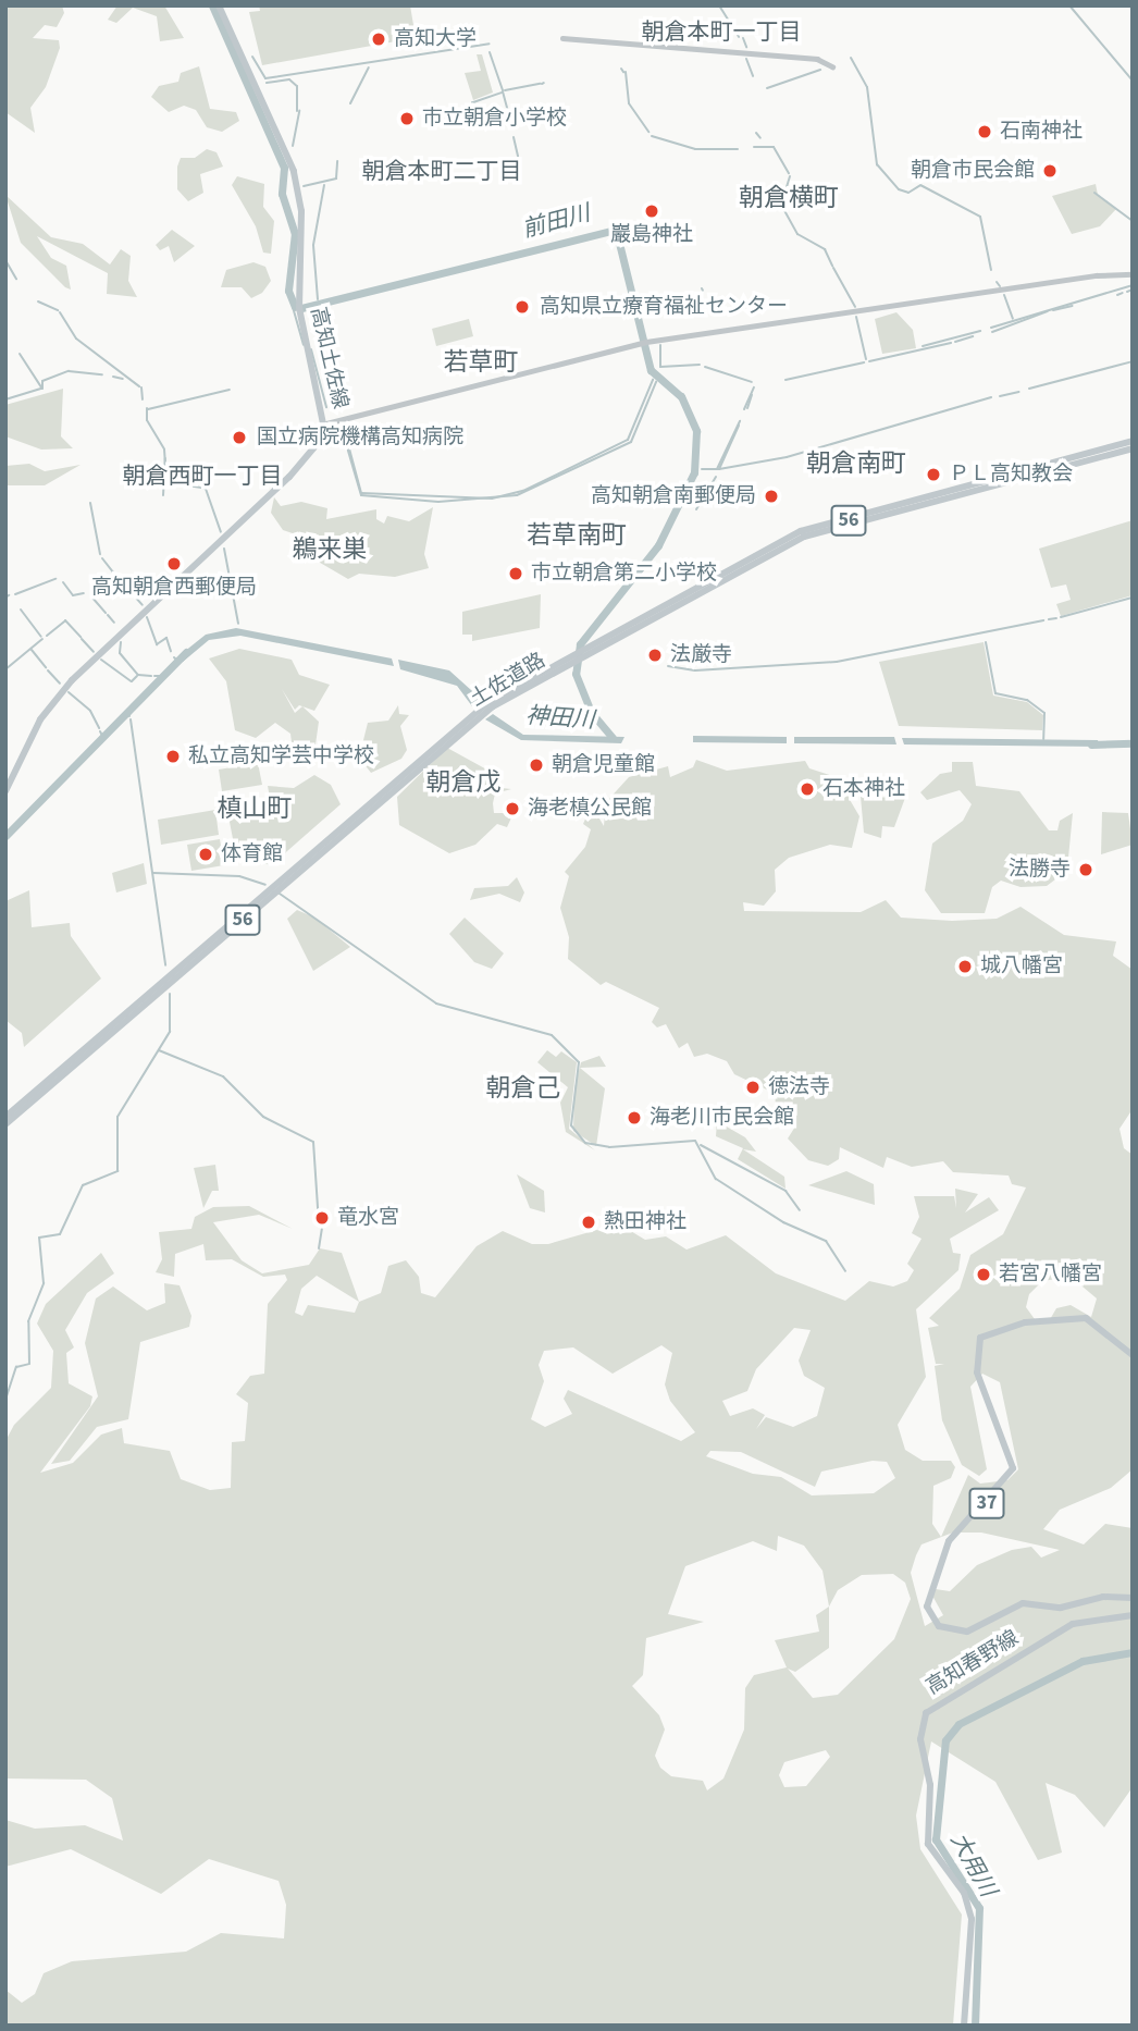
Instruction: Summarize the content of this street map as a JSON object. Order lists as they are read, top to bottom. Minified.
{"streets":{"main road":["高知土佐線","56","土佐道路","37","高知春野線"]},"districts":["朝倉本町一丁目","朝倉本町二丁目","朝倉横町","若草町","朝倉南町","朝倉西町一丁目","若草南町","鵜来巣","朝倉戊","槙山町","朝倉己"],"water":["前田川","神田川","大用川"],"places":["高知大学","市立朝倉小学校","石南神社","朝倉市民会館","巖島神社","高知県立療育福祉センター","国立病院機構高知病院","ＰＬ高知教会","高知朝倉南郵便局","高知朝倉西郵便局","市立朝倉第二小学校","法厳寺","私立高知学芸中学校","朝倉児童館","石本神社","海老槙公民館","体育館","法勝寺","城八幡宮","徳法寺","海老川市民会館","竜水宮","熱田神社","若宮八幡宮"]}
